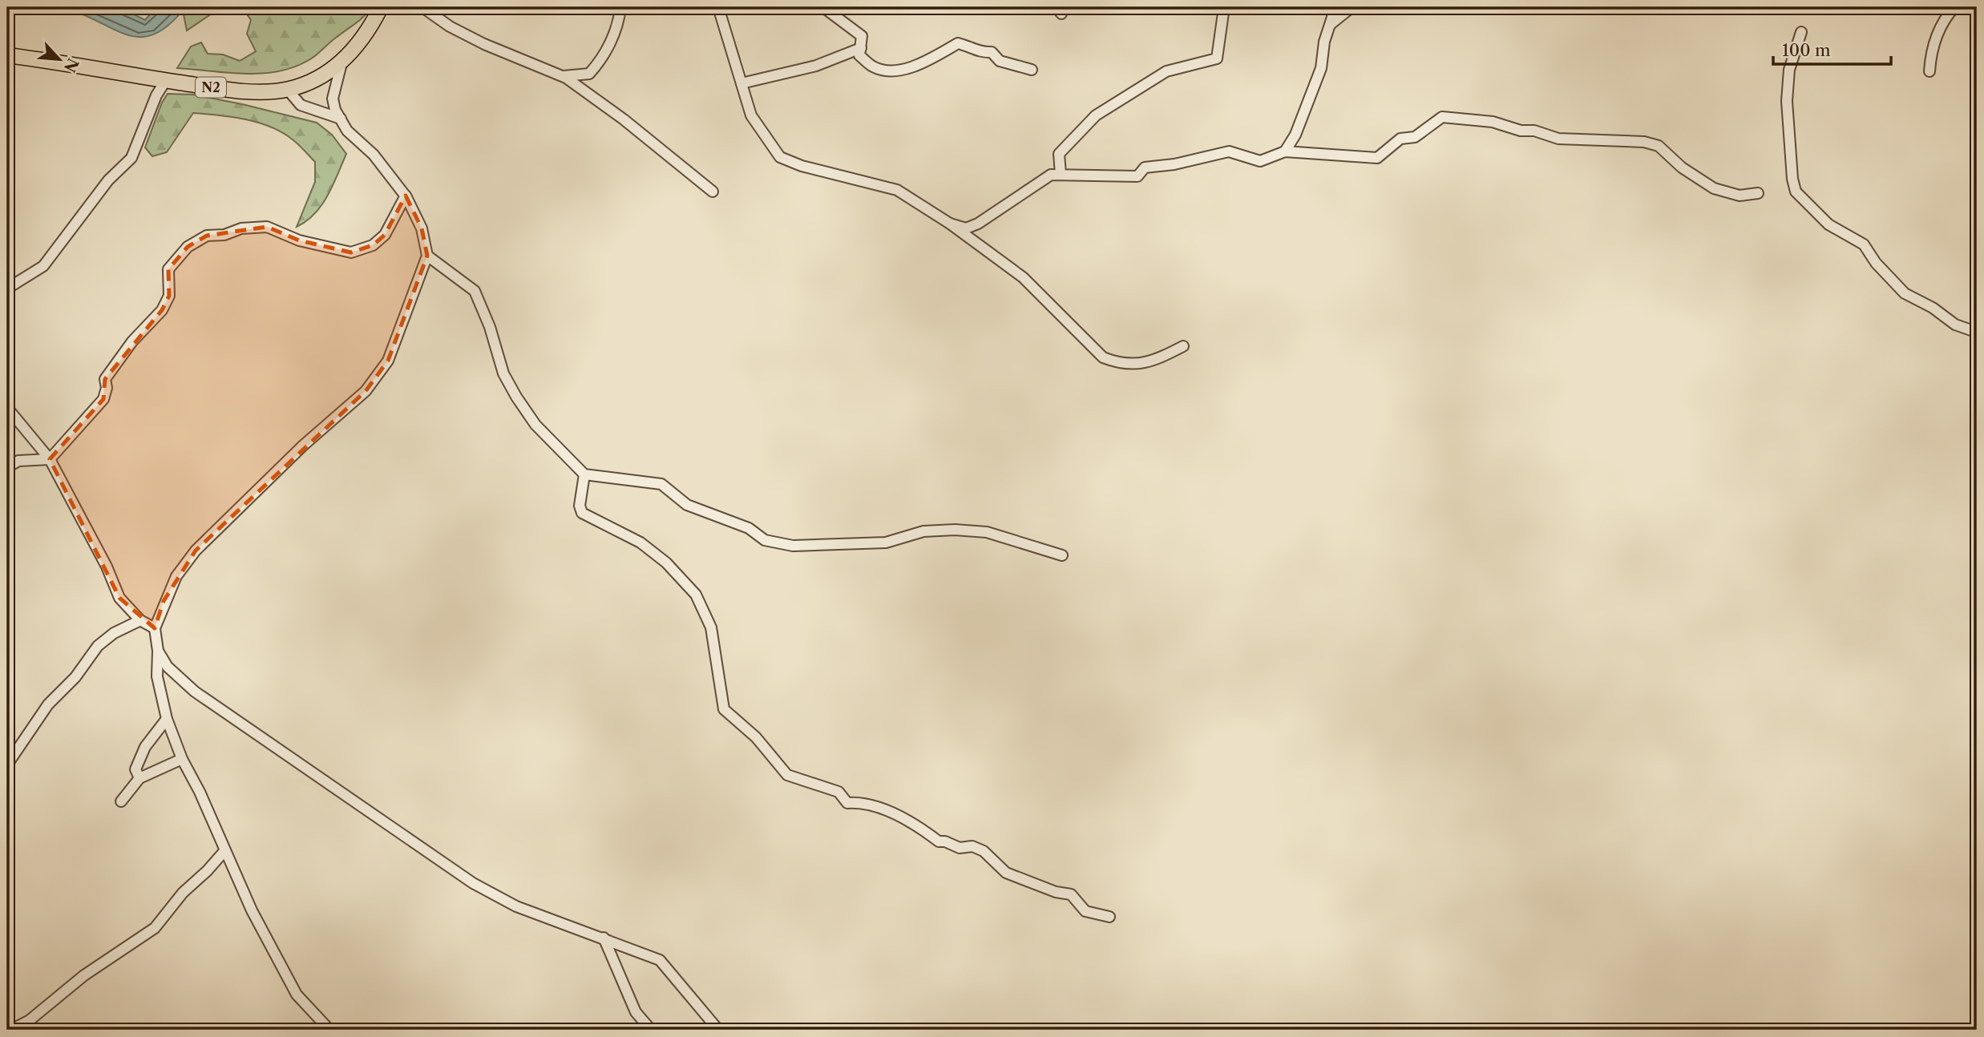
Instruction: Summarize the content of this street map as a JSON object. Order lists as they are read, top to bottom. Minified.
{"streets":{"highway":["N2"]},"scale_bar":"100 m","north":"bottom right"}
